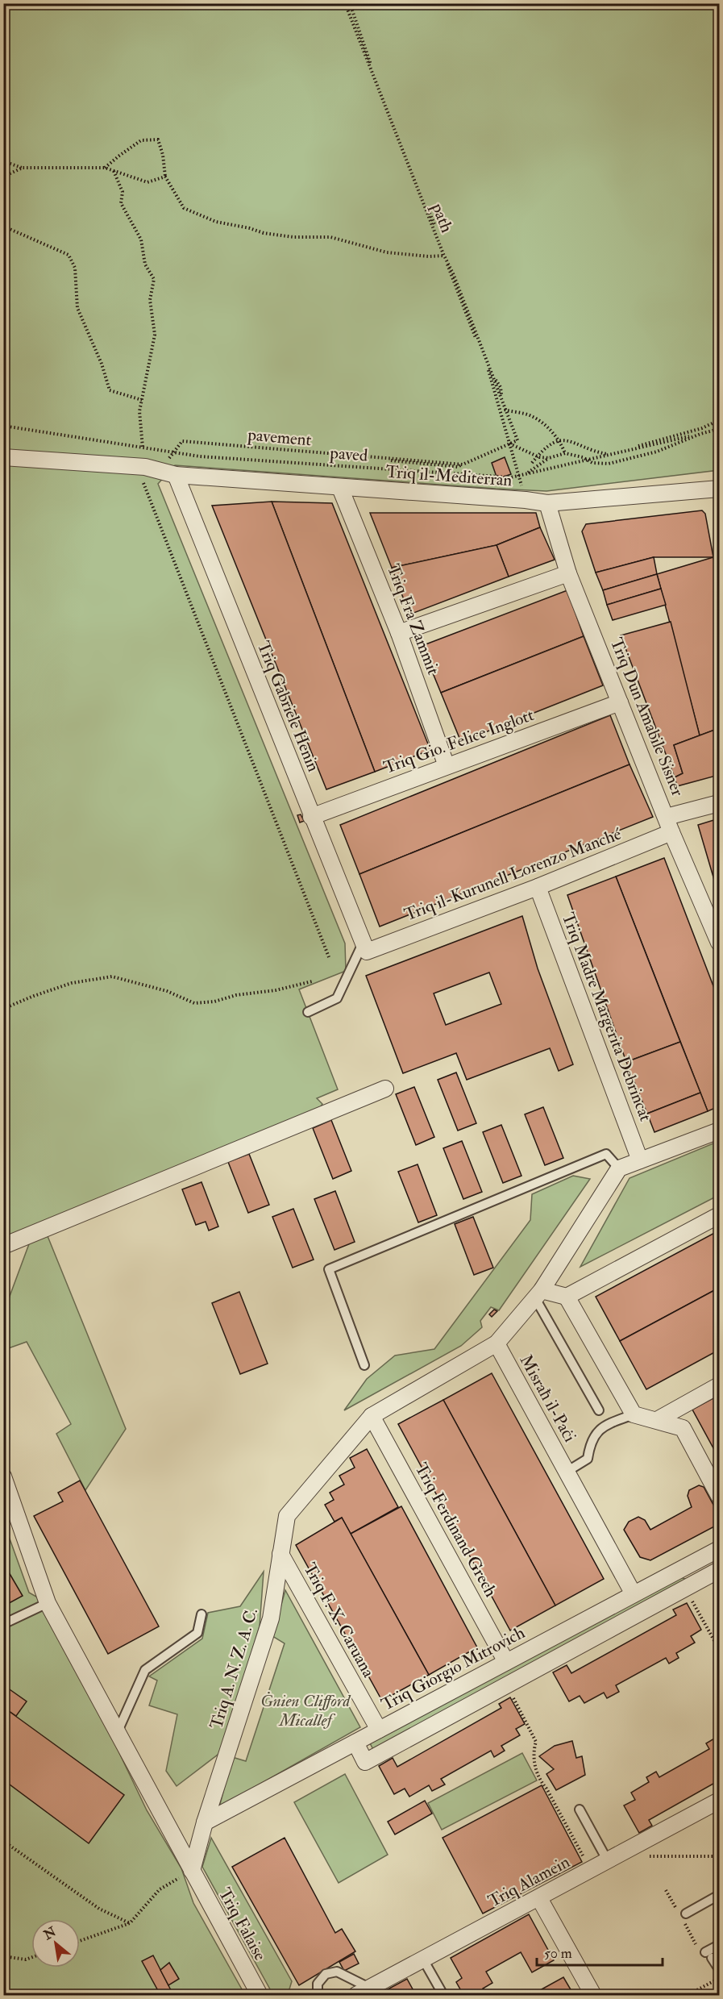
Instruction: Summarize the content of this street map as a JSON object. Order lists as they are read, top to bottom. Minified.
{"streets":{"street":["Triq il-Mediterran","Triq Fra Zammit","Triq Gabriele Henin","Triq Dun Amabile Sisner","Triq Gio. Felice Inglott","Triq il-Kurunell Lorenzo Manché","Triq Madre Margerita Debrincat","Misraħ il-Paċi","Triq Ferdinand Grech","Triq F. X. Caruana","Triq A. N. Z. A. C.","Triq Giorgio Mitrovich","Triq Alamein","Triq Falaise"],"path":["path","paved"]},"crossings":[["Triq il-Mediterran","Triq Fra Zammit"],["Triq il-Mediterran","Triq Gabriele Henin"],["Triq il-Mediterran","Triq Dun Amabile Sisner"],["Triq Fra Zammit","Triq Gio. Felice Inglott"],["Triq Gabriele Henin","Triq Gio. Felice Inglott"],["Triq Gabriele Henin","Triq il-Kurunell Lorenzo Manché"],["Triq Dun Amabile Sisner","Triq Gio. Felice Inglott"],["Triq Dun Amabile Sisner","Triq il-Kurunell Lorenzo Manché"],["Triq il-Kurunell Lorenzo Manché","Triq Madre Margerita Debrincat"],["Misraħ il-Paċi","Triq A. N. Z. A. C."],["Misraħ il-Paċi","Triq Giorgio Mitrovich"],["Triq Ferdinand Grech","Triq A. N. Z. A. C."],["Triq Ferdinand Grech","Triq Giorgio Mitrovich"],["Triq F. X. Caruana","Triq A. N. Z. A. C."],["Triq F. X. Caruana","Triq Giorgio Mitrovich"],["Triq A. N. Z. A. C.","Triq Giorgio Mitrovich"],["Triq A. N. Z. A. C.","Triq Falaise"]],"parks":["Ġnien Clifford Micallef"],"scale_bar":"50 m","north":"top left"}
